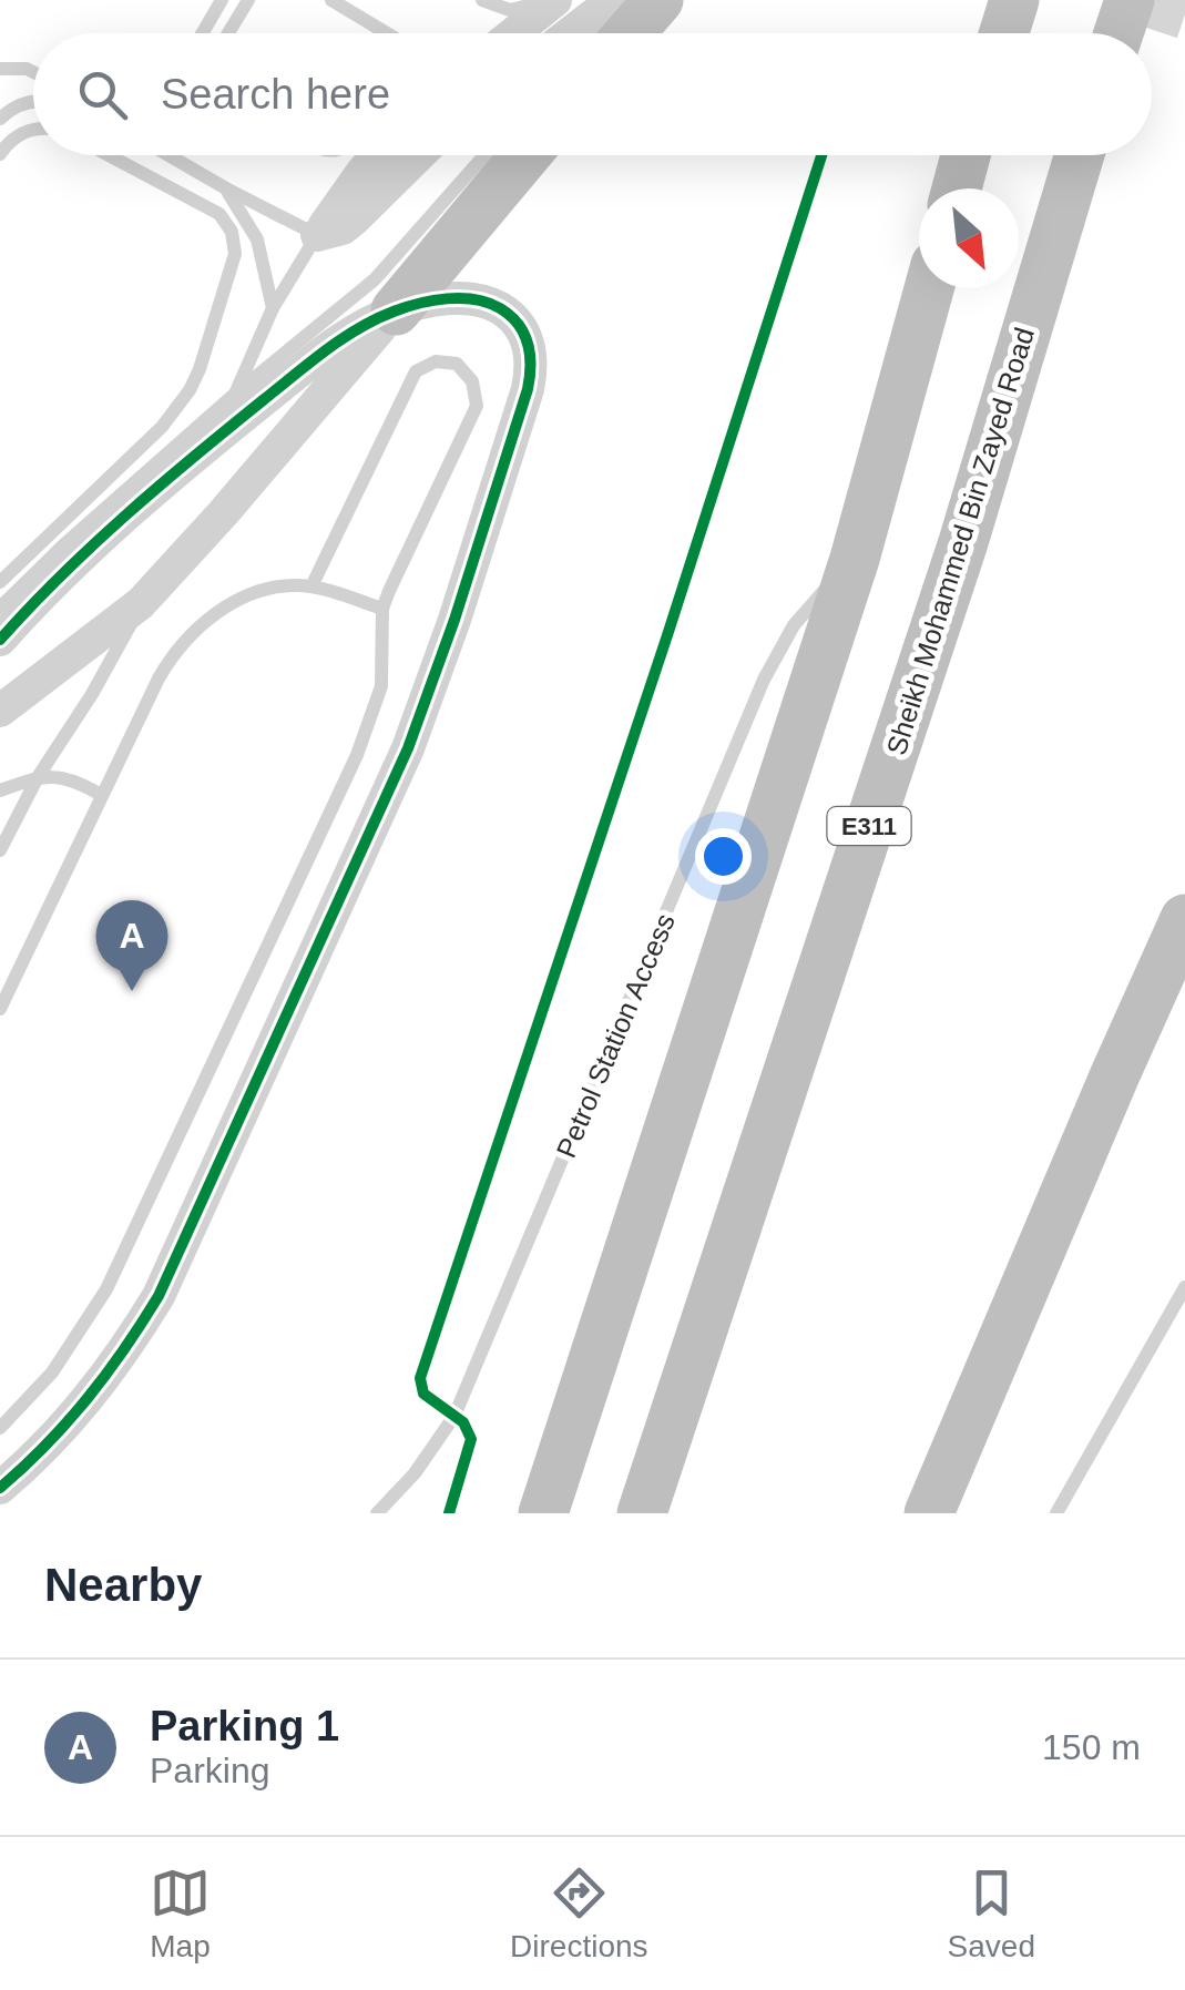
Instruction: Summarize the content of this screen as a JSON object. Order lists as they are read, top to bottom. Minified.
{"streets":{"highway":["Sheikh Mohammed Bin Zayed Road","E311"],"lane":["Petrol Station Access"]},"north":"bottom right","page":{"search":"Search here","pins":"A","heading":"Nearby","list":[{"mark":"A","name":"Parking 1","note":"Parking","value":"150 m"}],"nav":["Map","Directions","Saved"]}}
